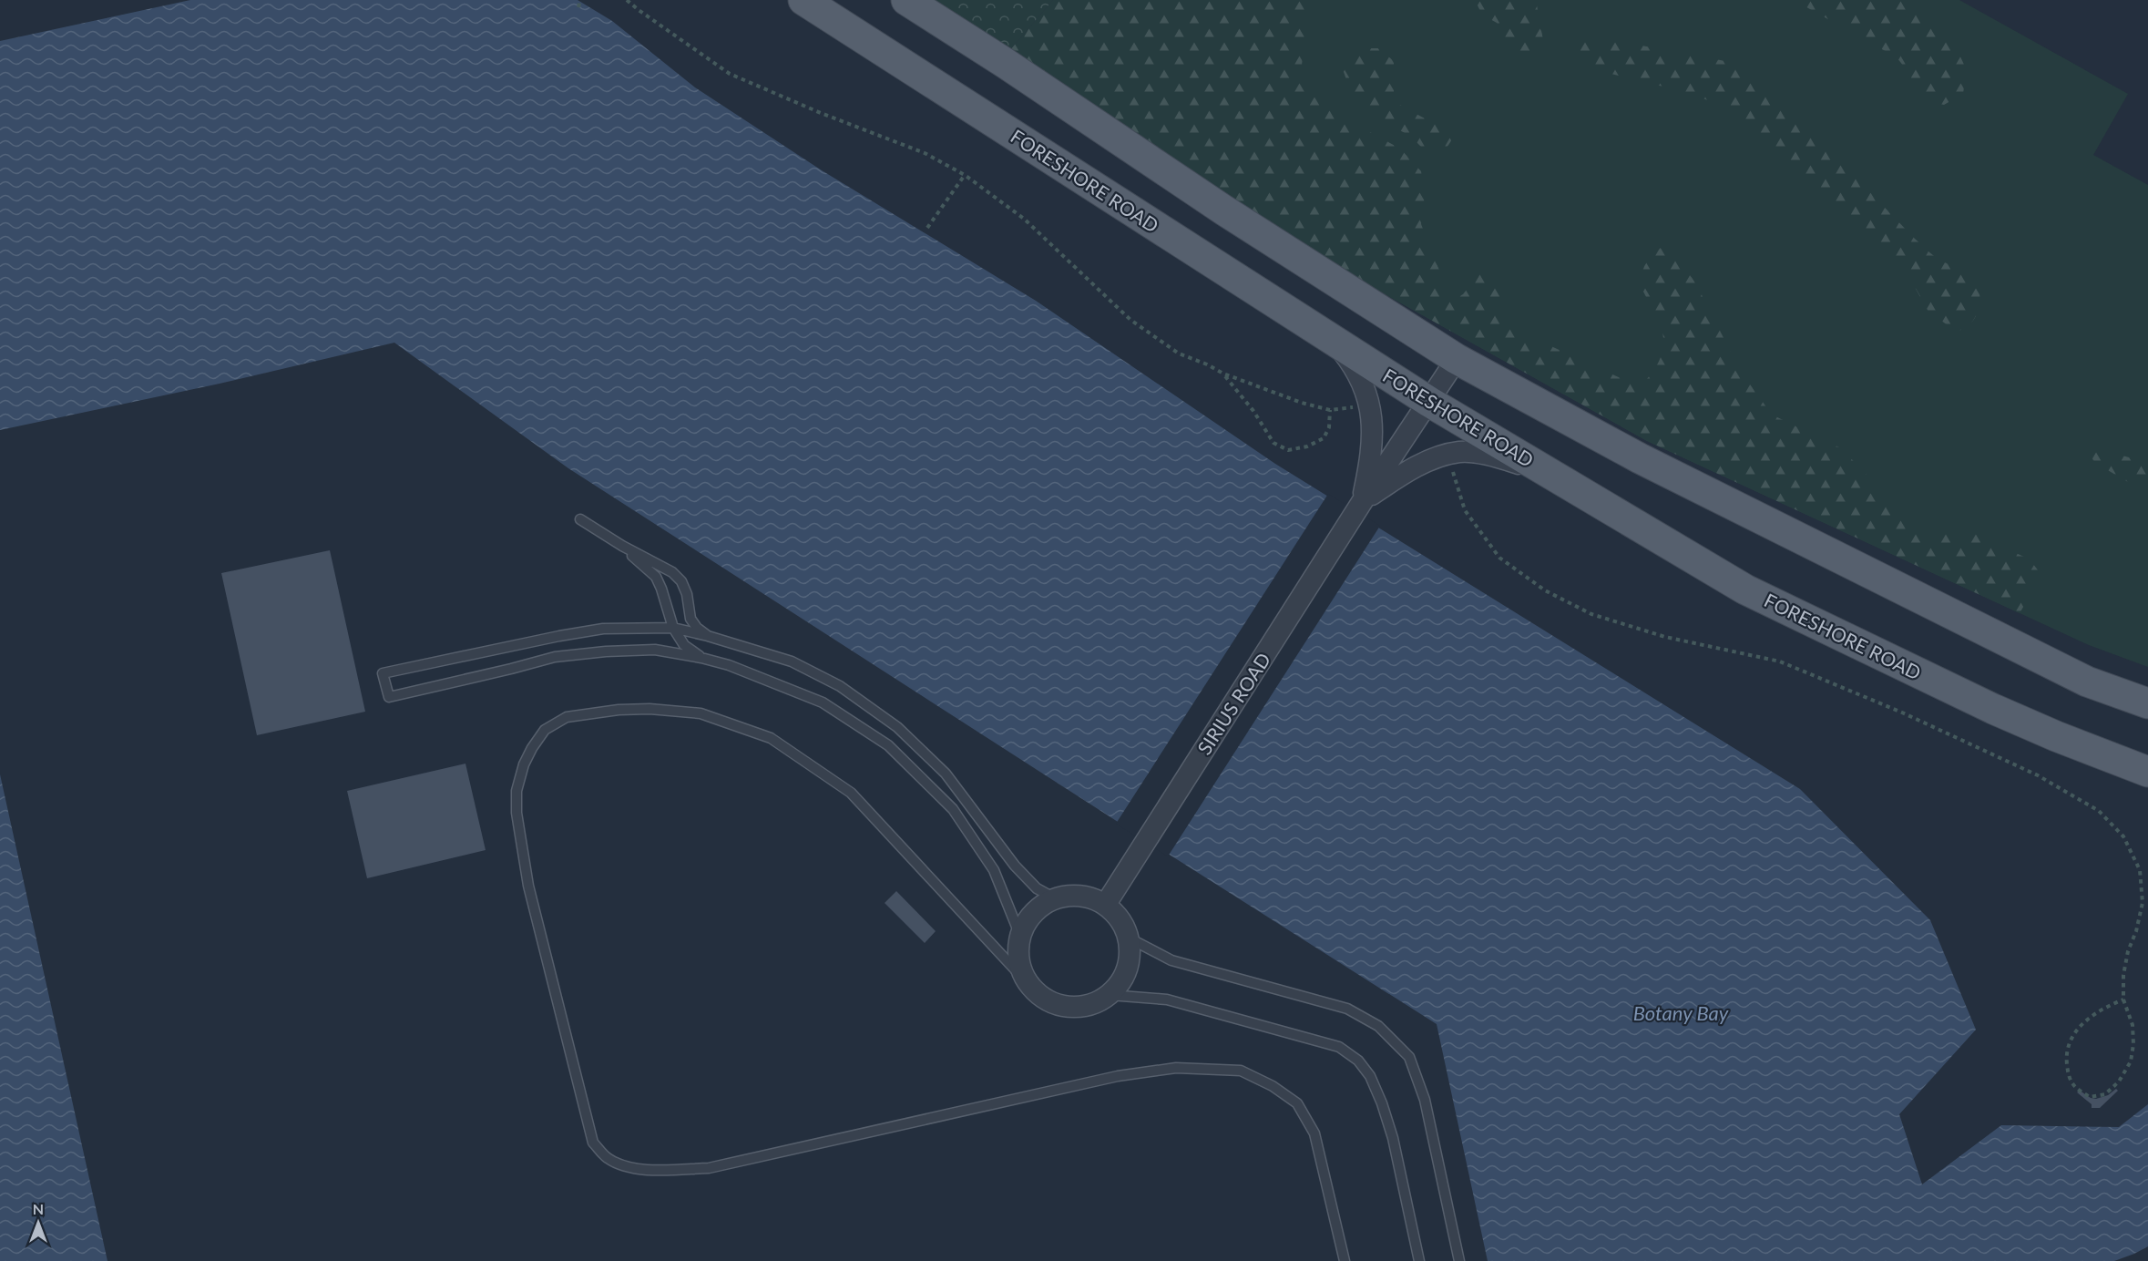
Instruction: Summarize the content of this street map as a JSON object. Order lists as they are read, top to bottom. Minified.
{"streets":{"main road":["FORESHORE ROAD"],"street":["SIRIUS ROAD"]},"crossings":[["FORESHORE ROAD","SIRIUS ROAD"]],"water":["Botany Bay"],"north":"top"}
